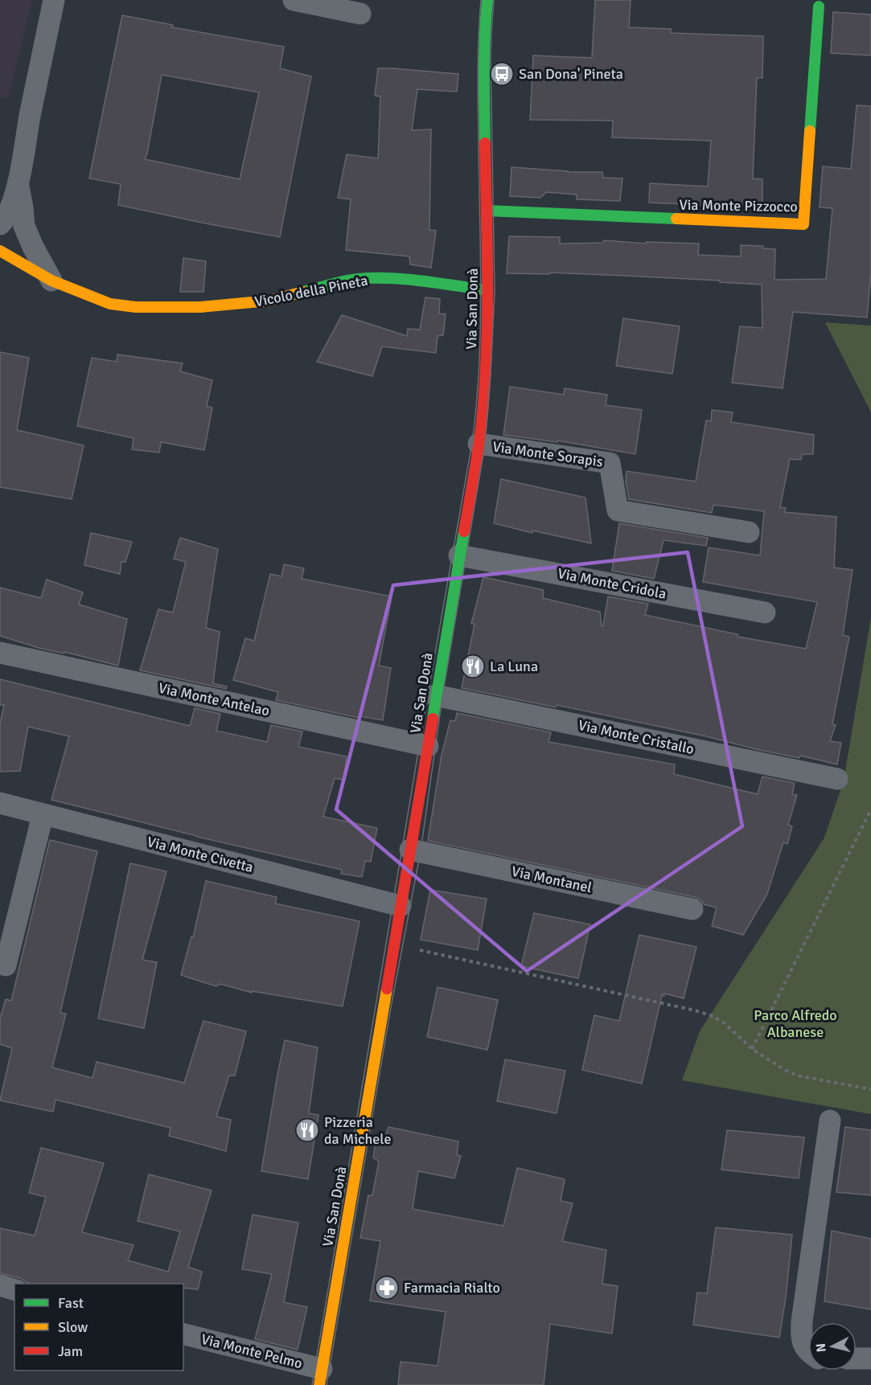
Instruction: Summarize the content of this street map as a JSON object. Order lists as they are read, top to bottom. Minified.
{"streets":{"street":["Via Monte Pizzocco","Vicolo della Pineta","Via San Donà","Via Monte Sorapis","Via Monte Cridola","Via Monte Antelao","Via Monte Cristallo","Via Monte Civetta","Via Montanel","Via Monte Pelmo"]},"crossings":[["Via Monte Pizzocco","Via San Donà"],["Vicolo della Pineta","Via San Donà"],["Via San Donà","Via Monte Sorapis"],["Via San Donà","Via Monte Cridola"],["Via San Donà","Via Monte Antelao"],["Via San Donà","Via Monte Cristallo"],["Via San Donà","Via Monte Civetta"],["Via San Donà","Via Montanel"],["Via San Donà","Via Monte Pelmo"]],"parks":["Parco Alfredo Albanese"],"places":{"bus stop":["San Dona' Pineta"],"restaurant":["La Luna","Pizzeria da Michele"],"pharmacy":["Farmacia Rialto"]},"legend":["Fast","Slow","Jam"],"north":"left"}
